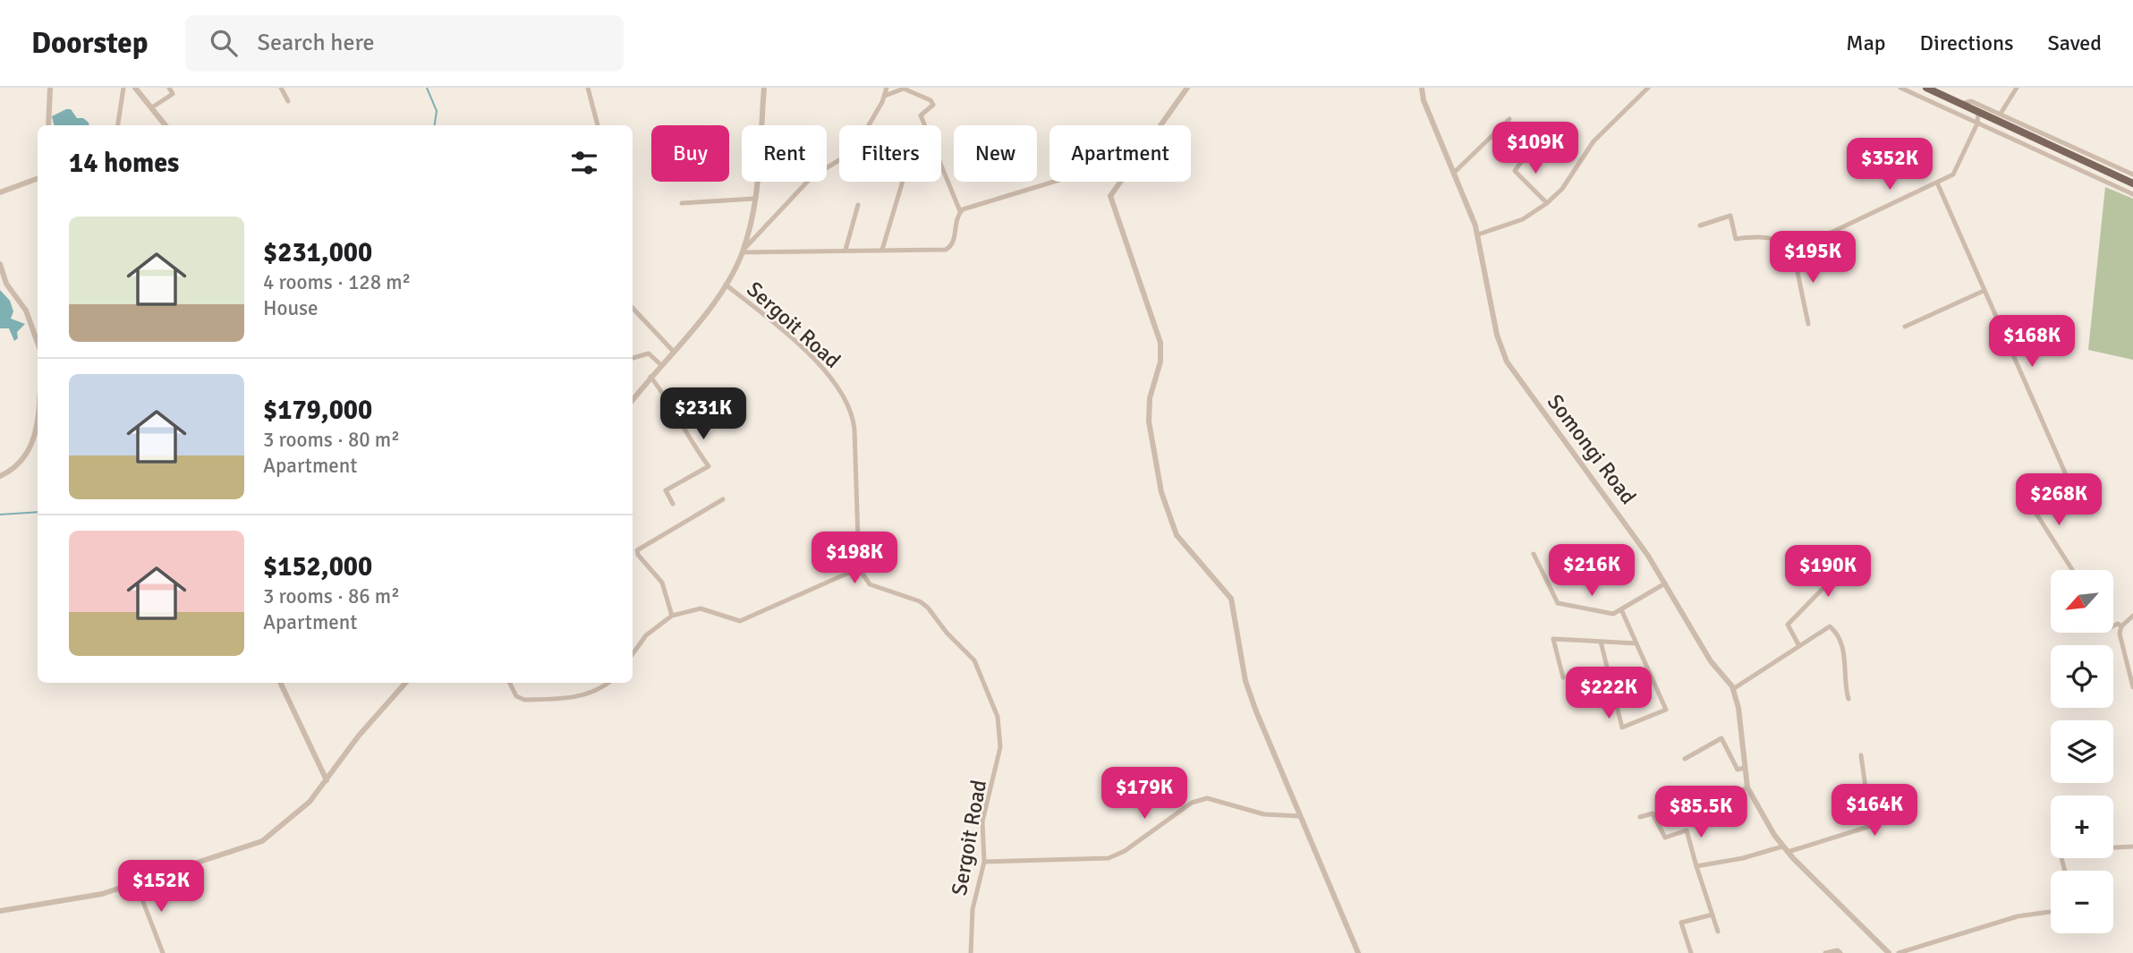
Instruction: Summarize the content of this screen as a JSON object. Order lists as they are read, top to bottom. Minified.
{"streets":{"street":["Sergoit Road","Somongi Road"]},"north":"bottom left","page":{"header":"Doorstep","search":"Search here","nav":["Map","Directions","Saved"],"price":["$109K","$352K","$195K","$168K","$231K","$268K","$198K","$216K","$190K","$222K","$179K","$164K","$85.5K","$152K"],"chip":["Buy","Rent","Filters","New","Apartment"],"heading":"14 homes","list":[{"name":"$231,000","note":"4 rooms · 128 m² · House"},{"name":"$179,000","note":"3 rooms · 80 m² · Apartment"},{"name":"$152,000","note":"3 rooms · 86 m² · Apartment"}],"map_buttons":["+","−"]}}
